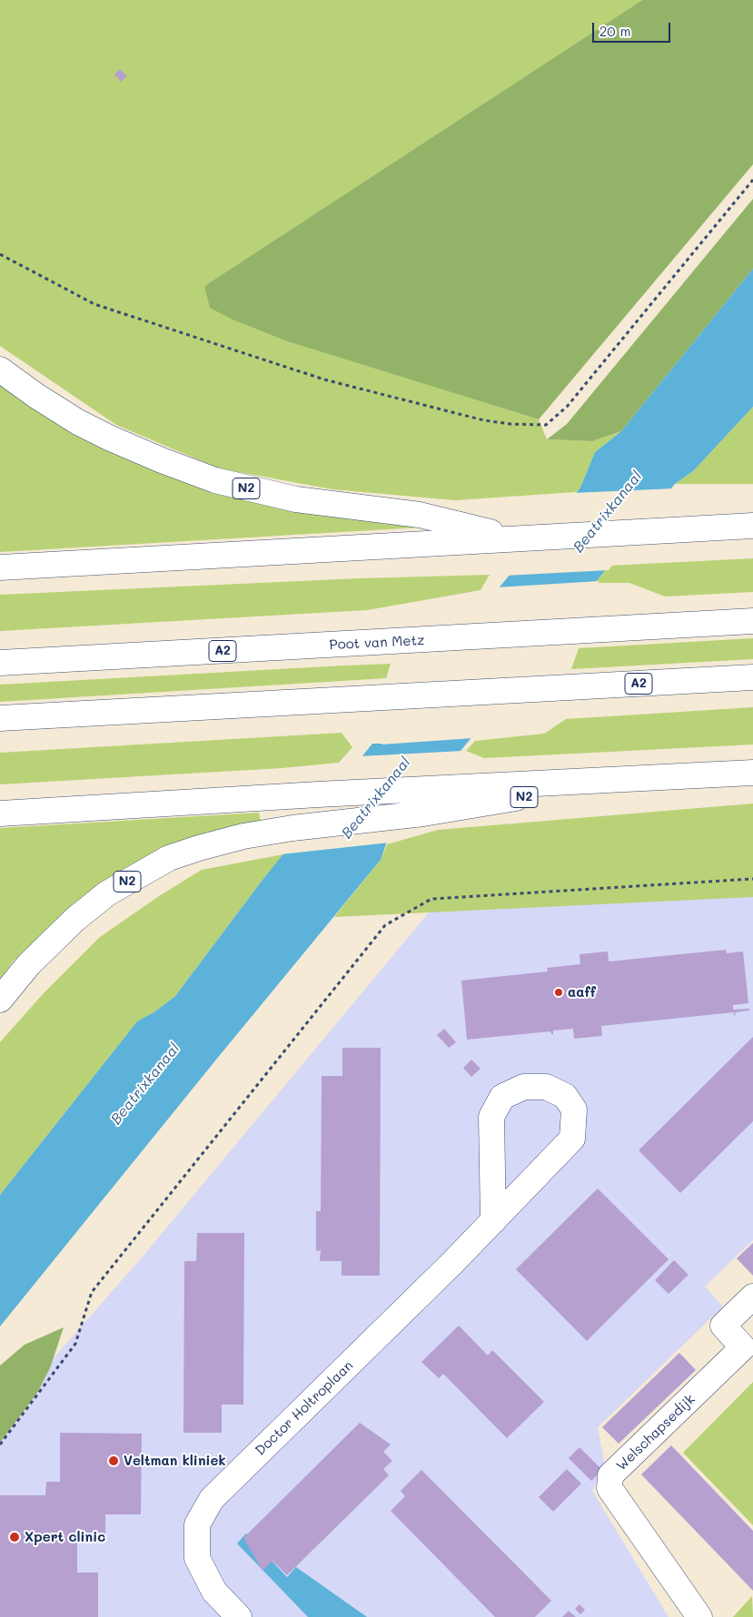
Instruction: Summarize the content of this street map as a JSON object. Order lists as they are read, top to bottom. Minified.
{"streets":{"main road":["N2","Poot van Metz","A2","Doctor Holtroplaan","Welschapsedijk"]},"water":["Beatrixkanaal"],"places":["aaff","Veltman kliniek","Xpert clinic"],"scale_bar":"20 m"}
